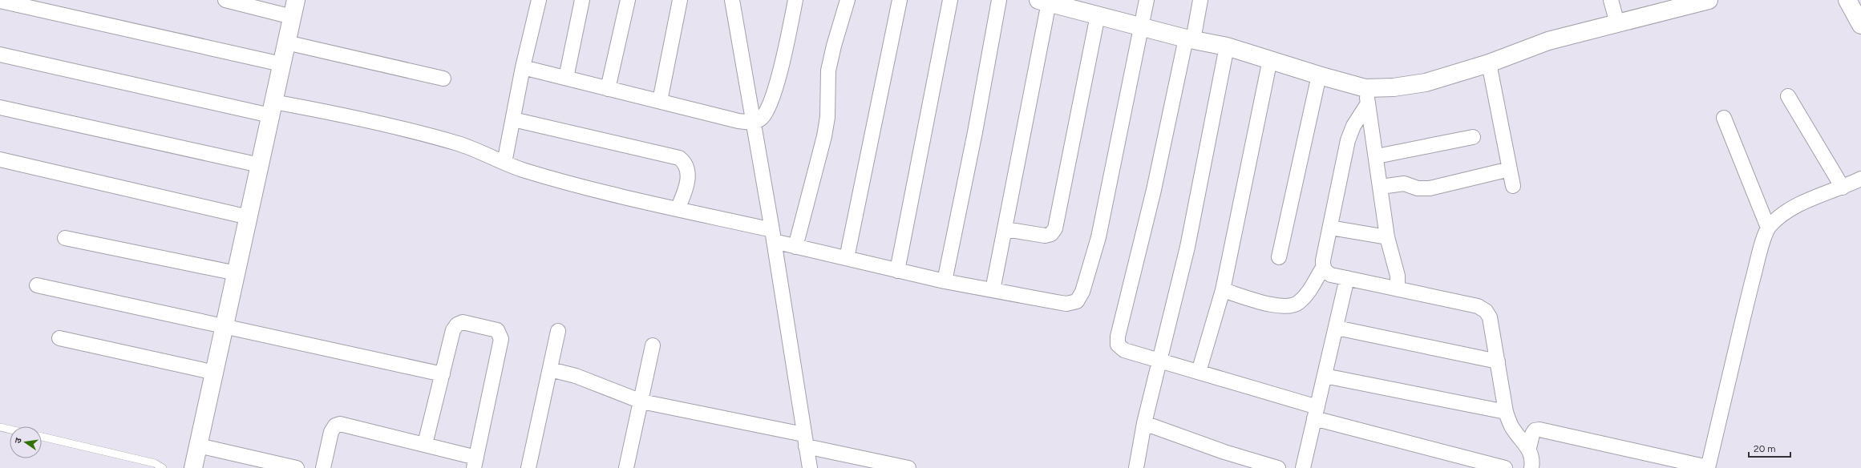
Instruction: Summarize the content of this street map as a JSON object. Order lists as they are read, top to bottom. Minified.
{"scale_bar":"20 m","north":"left"}
